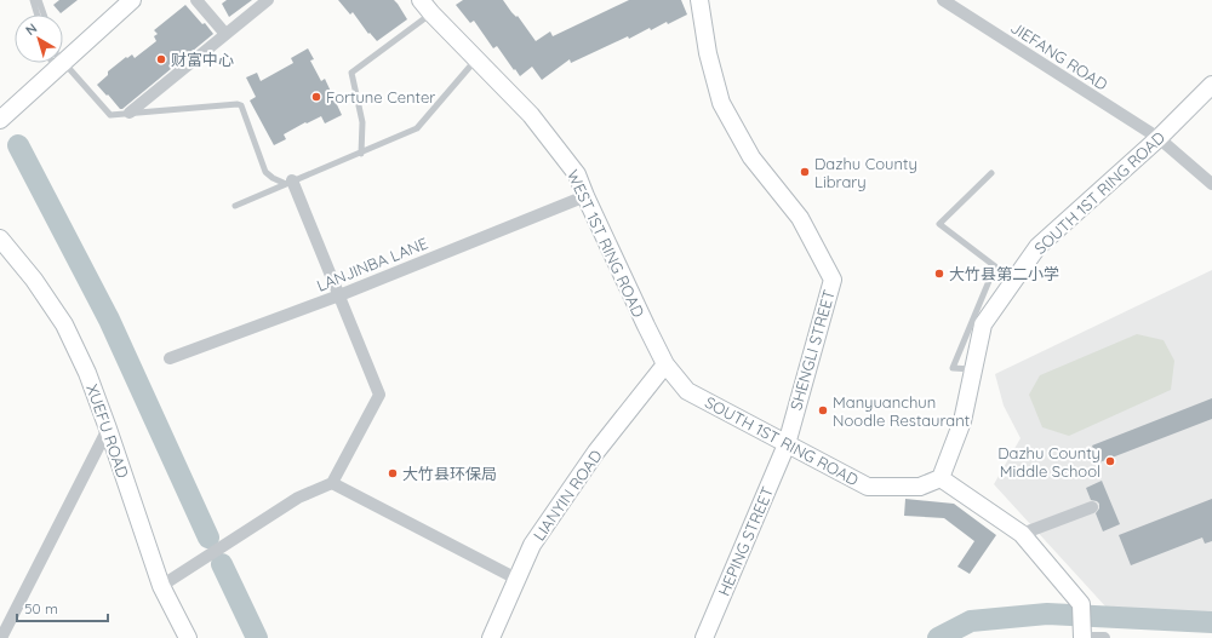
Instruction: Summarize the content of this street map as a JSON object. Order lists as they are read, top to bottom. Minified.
{"streets":{"street":["JIEFANG ROAD","SOUTH 1ST RING ROAD","WEST 1ST RING ROAD","LANJINBA LANE","SHENGLI STREET","XUEFU ROAD","LIANYIN ROAD","HEPING STREET"]},"crossings":[["JIEFANG ROAD","SOUTH 1ST RING ROAD"],["SOUTH 1ST RING ROAD","WEST 1ST RING ROAD"],["SOUTH 1ST RING ROAD","SHENGLI STREET"],["SOUTH 1ST RING ROAD","LIANYIN ROAD"],["SOUTH 1ST RING ROAD","HEPING STREET"],["WEST 1ST RING ROAD","LANJINBA LANE"],["WEST 1ST RING ROAD","LIANYIN ROAD"],["SHENGLI STREET","HEPING STREET"]],"places":["财富中心","Fortune Center","Dazhu County Library","大竹县第二小学","Manyuanchun Noodle Restaurant","Dazhu County Middle School","大竹县环保局"],"scale_bar":"50 m","north":"top left"}
